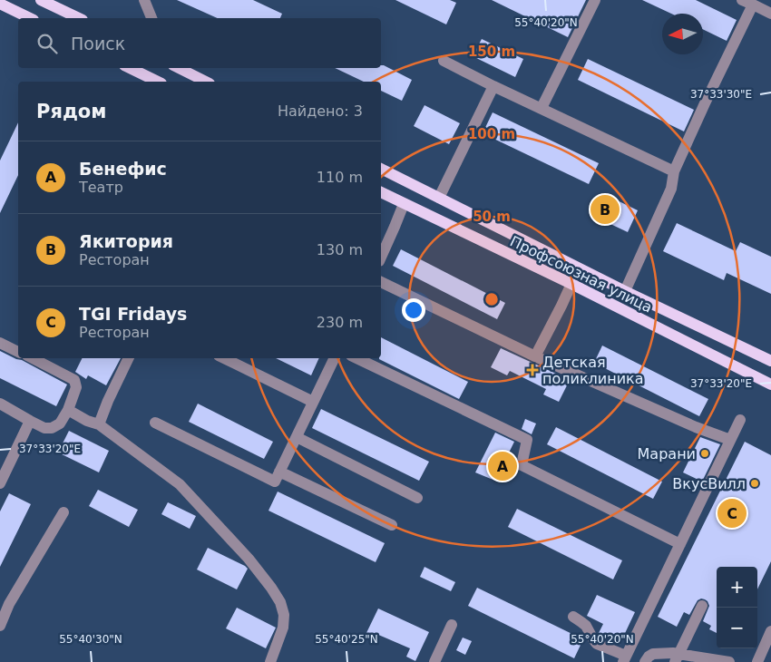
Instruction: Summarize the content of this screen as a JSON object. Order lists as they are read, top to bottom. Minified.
{"streets":{"main road":["Профсоюзная улица"]},"places":{"health":["Детская поликлиника"],"other":["Марани","ВкусВилл"]},"north":"left","page":{"search":"Поиск","heading":["Рядом","Найдено: 3"],"list":[{"mark":"A","name":"Бенефис","note":"Театр","value":"110 m"},{"mark":"B","name":"Якитория","note":"Ресторан","value":"130 m"},{"mark":"C","name":"TGI Fridays","note":"Ресторан","value":"230 m"}],"pins":["B","A","C"],"map_buttons":["+","−"]},"coordinates":["55°40'20\"N","37°33'30\"E","37°33'20\"E","55°40'30\"N","55°40'25\"N"],"rings":["150 m","100 m","50 m"]}
